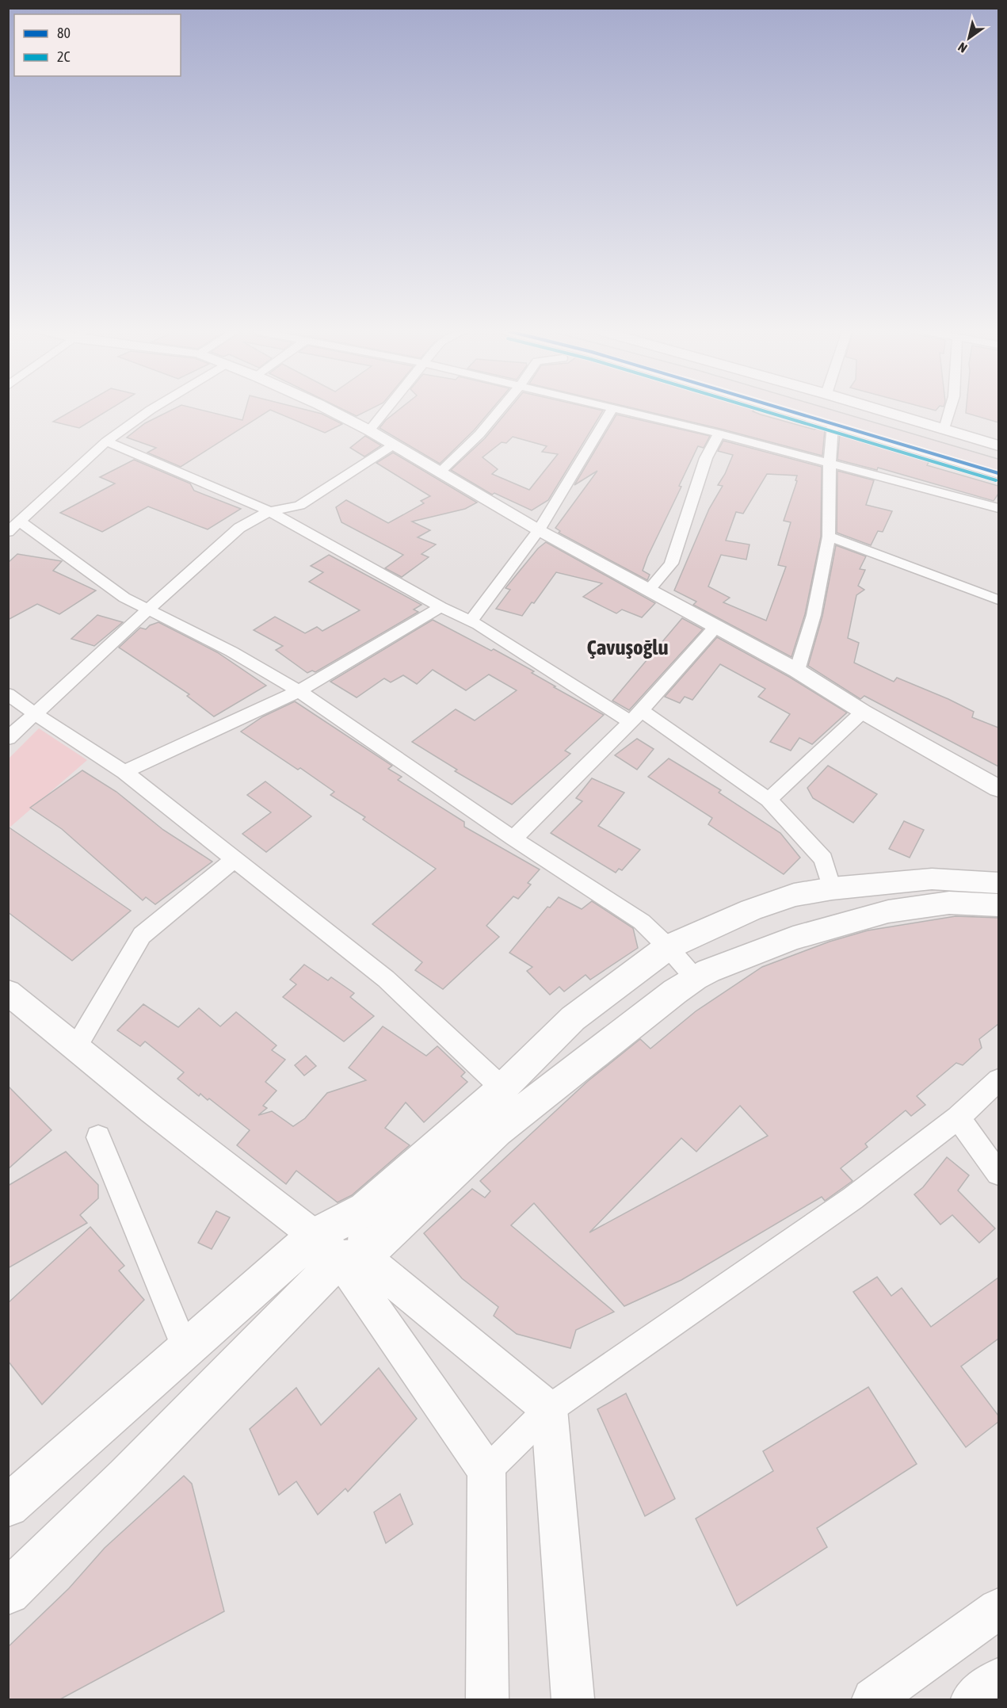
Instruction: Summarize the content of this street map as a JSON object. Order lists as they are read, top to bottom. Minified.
{"districts":["Çavuşoğlu"],"lines":["transit line 80","transit line 2C"],"legend":["80","2C"],"north":"bottom left"}
